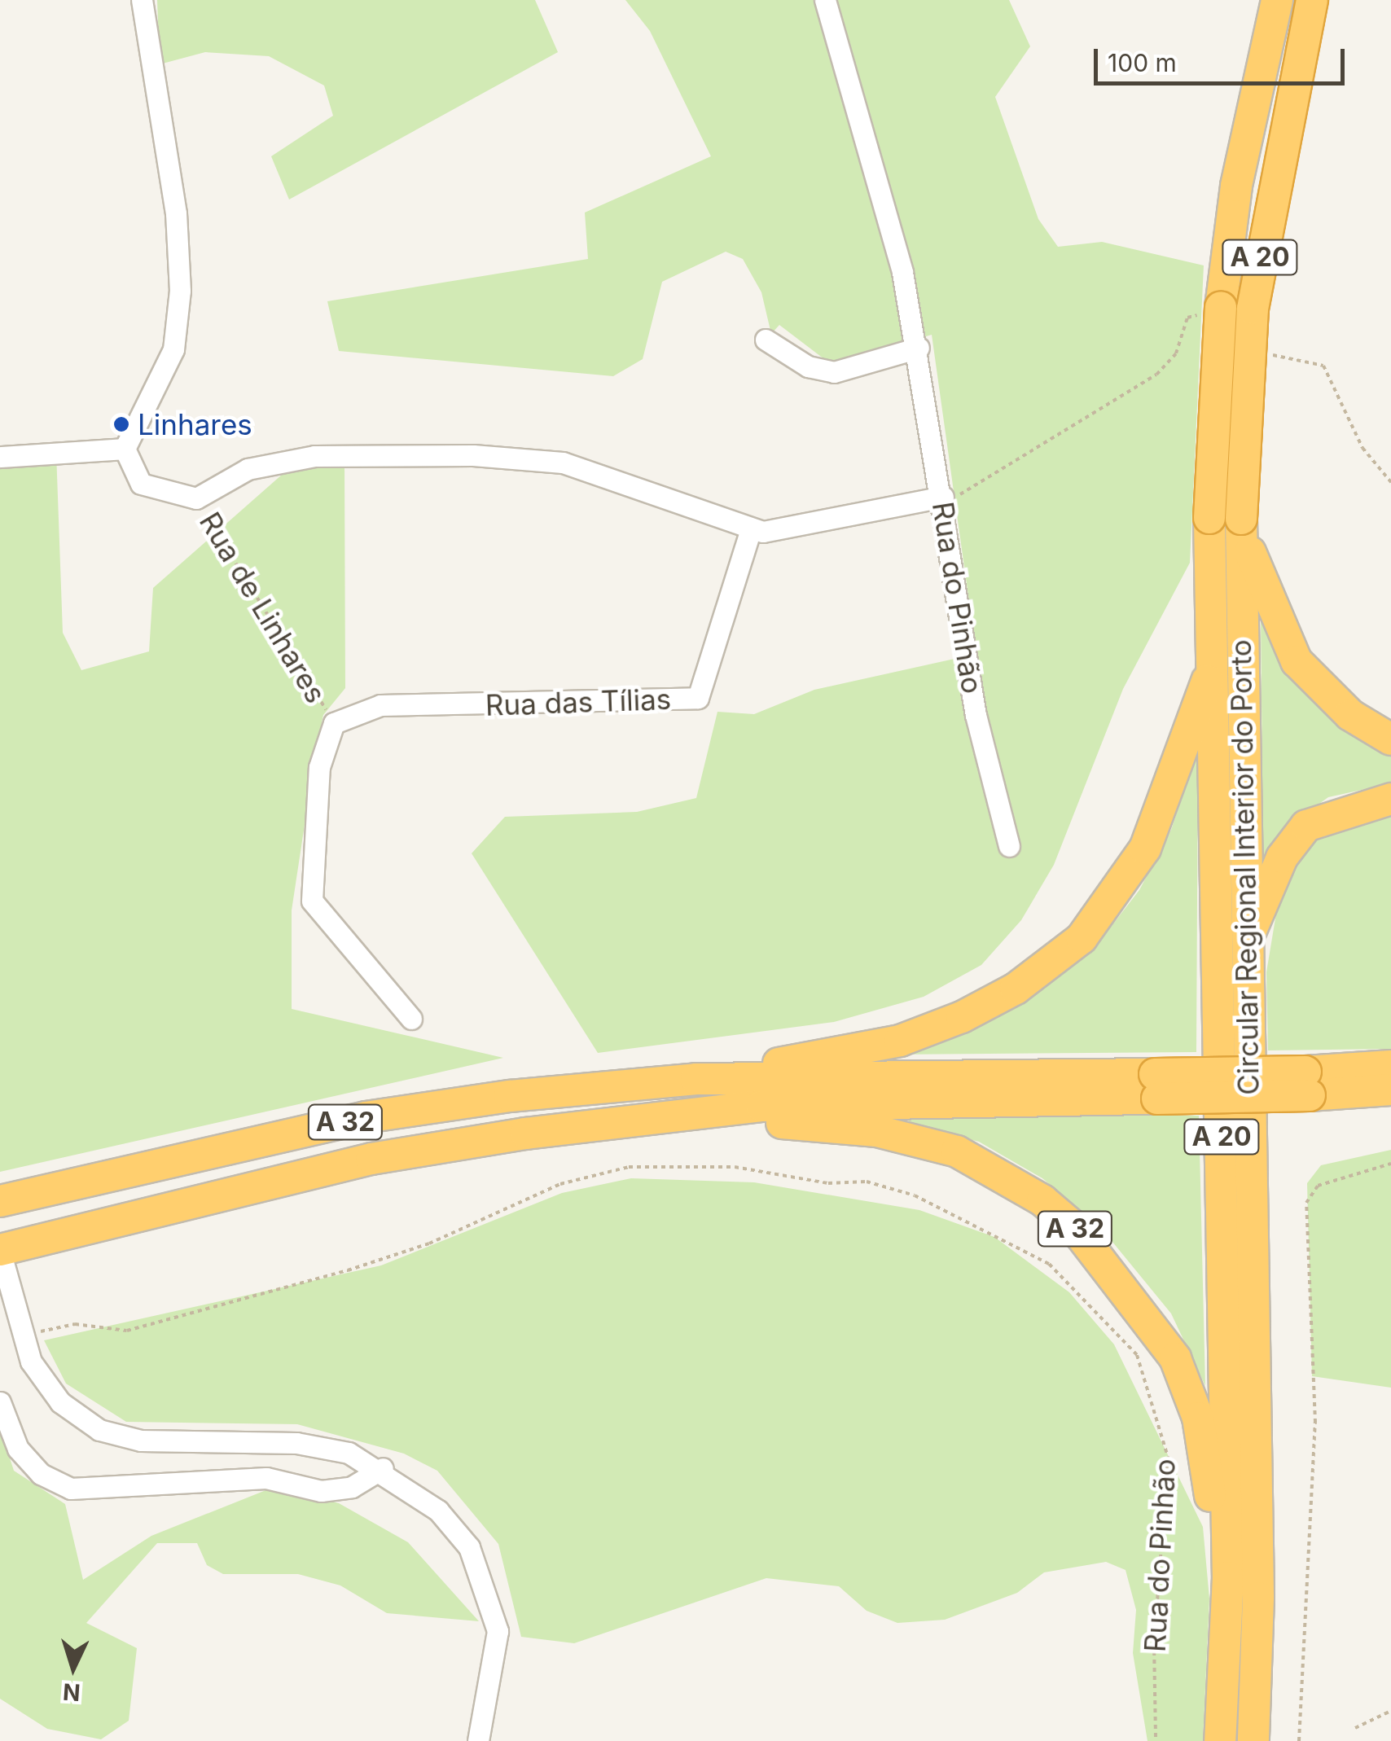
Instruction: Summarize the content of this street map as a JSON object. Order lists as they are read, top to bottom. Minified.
{"streets":{"highway":["A 20","Circular Regional Interior do Porto","A 32"],"street":["Rua do Pinhão","Rua de Linhares","Rua das Tílias"]},"crossings":[["Rua de Linhares","Rua das Tílias"],["Circular Regional Interior do Porto","A 32"]],"places":["Linhares"],"scale_bar":"100 m","north":"bottom"}
